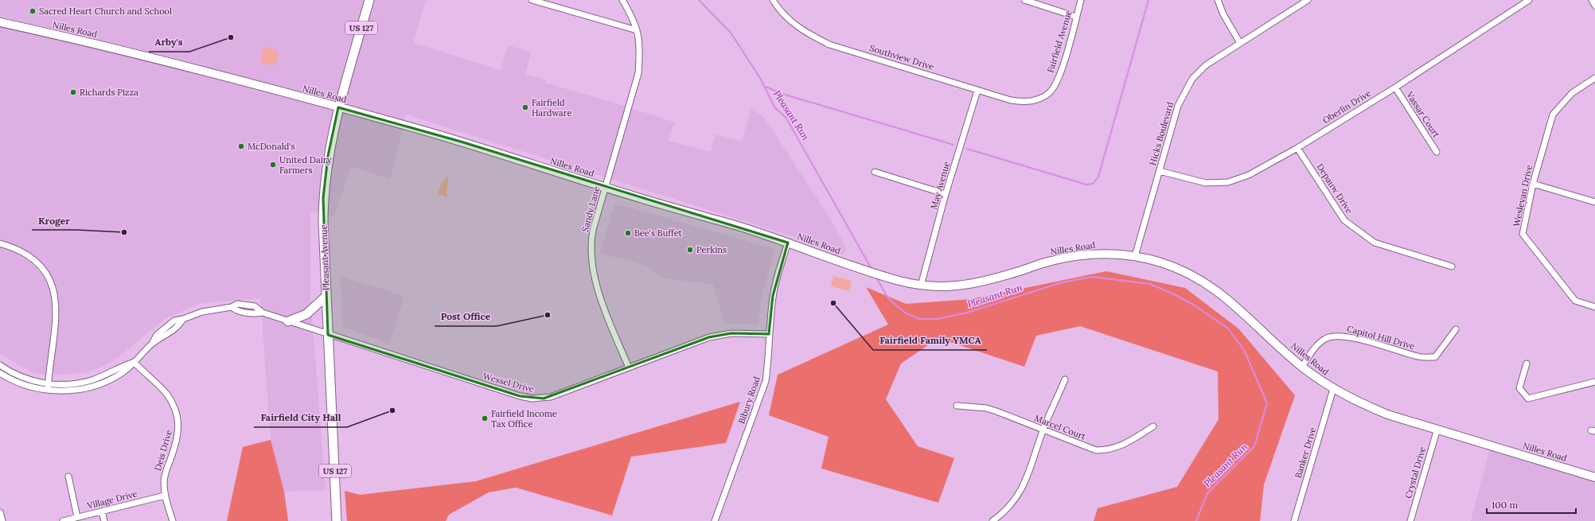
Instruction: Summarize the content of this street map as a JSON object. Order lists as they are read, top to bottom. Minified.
{"streets":{"main road":["US 127","Pleasant Avenue"],"street":["Nilles Road","Fairfield Avenue","Southview Drive","Oberlin Drive","Vassar Court","Hicks Boulevard","May Avenue","Depauw Drive","Wesleyan Drive","Sandy Lane","Capitol Hill Drive","Wessel Drive","Bibury Road","Marcel Court","Deis Drive","Banker Drive","Crystal Drive","Village Drive"]},"crossings":[["Nilles Road","Hicks Boulevard"],["Nilles Road","May Avenue"],["Nilles Road","Sandy Lane"],["Nilles Road","Pleasant Avenue"],["Nilles Road","Capitol Hill Drive"],["Nilles Road","Bibury Road"],["Nilles Road","Banker Drive"],["Nilles Road","Crystal Drive"],["Fairfield Avenue","Southview Drive"],["Southview Drive","May Avenue"],["Oberlin Drive","Vassar Court"],["Oberlin Drive","Hicks Boulevard"],["Oberlin Drive","Depauw Drive"],["Sandy Lane","Wessel Drive"],["Pleasant Avenue","Wessel Drive"],["Wessel Drive","Bibury Road"],["Wessel Drive","Deis Drive"],["Deis Drive","Village Drive"]],"water":["Pleasant Run"],"places":["Sacred Heart Church and School","Arby's","Richards Pizza","Fairfield Hardware","McDonald's","United Dairy Farmers","Kroger","Bee's Buffet","Perkins","Fairfield Family YMCA","Post Office","Fairfield City Hall","Fairfield Income Tax Office"],"scale_bar":"100 m"}
